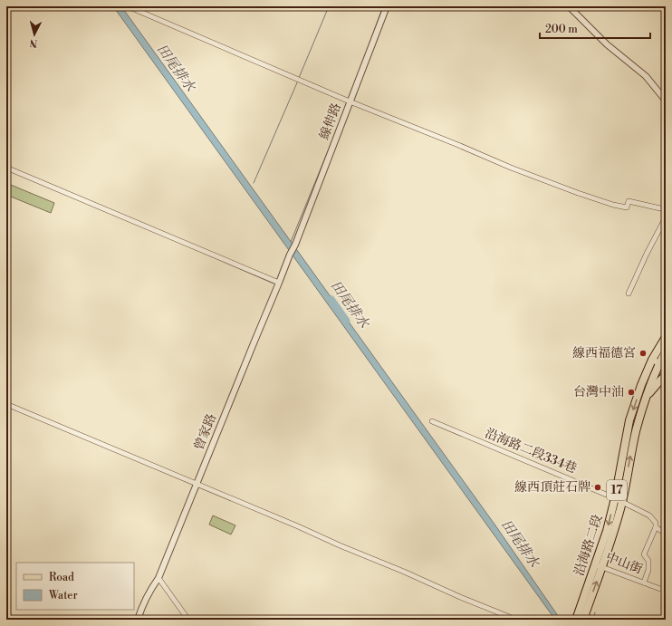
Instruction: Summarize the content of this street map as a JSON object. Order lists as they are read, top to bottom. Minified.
{"streets":{"main road":["17","沿海路二段"],"street":["線伸路","曾家路","沿海路二段334巷","中山街"]},"crossings":[["線伸路","曾家路"],["沿海路二段334巷","沿海路二段"],["17","沿海路二段"],["沿海路二段","中山街"]],"water":["田尾排水"],"places":["線西福德宮","台灣中油","線西頂莊石牌"],"legend":["Road","Water"],"scale_bar":"200 m","north":"bottom"}
